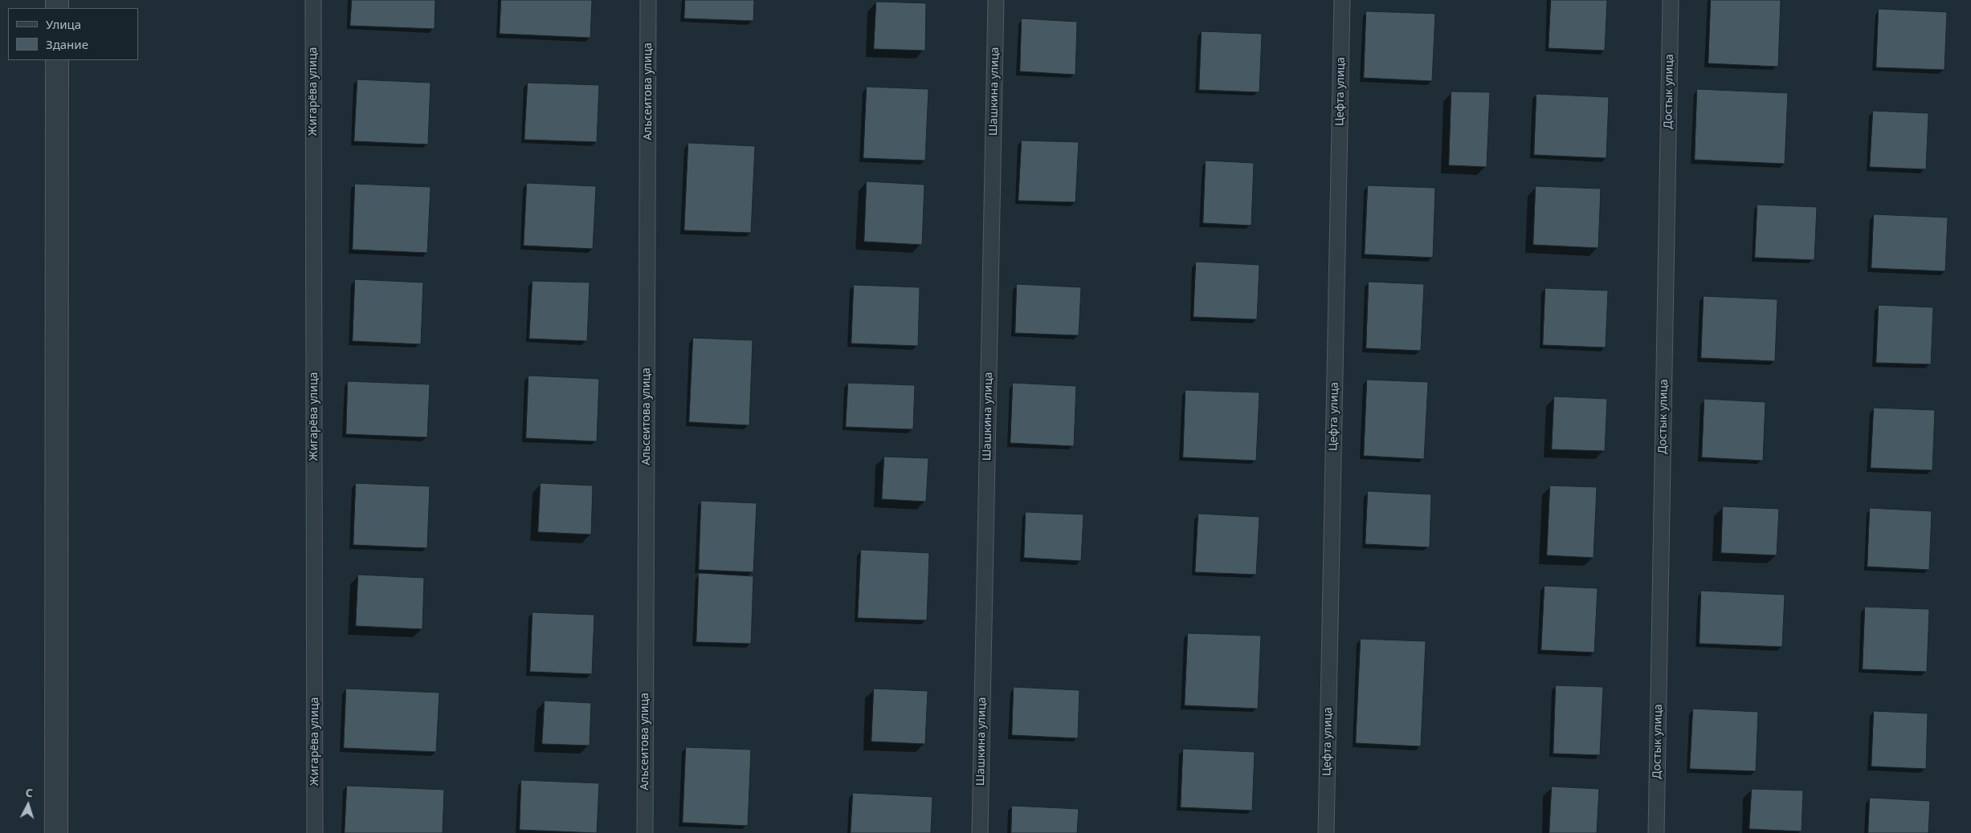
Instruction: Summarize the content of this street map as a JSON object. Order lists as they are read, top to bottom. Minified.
{"streets":{"lane":["Жигарёва улица","Альсеитова улица","Шашкина улица","Цефта улица","Достык улица"]},"legend":["Улица","Здание"],"north":"top"}
